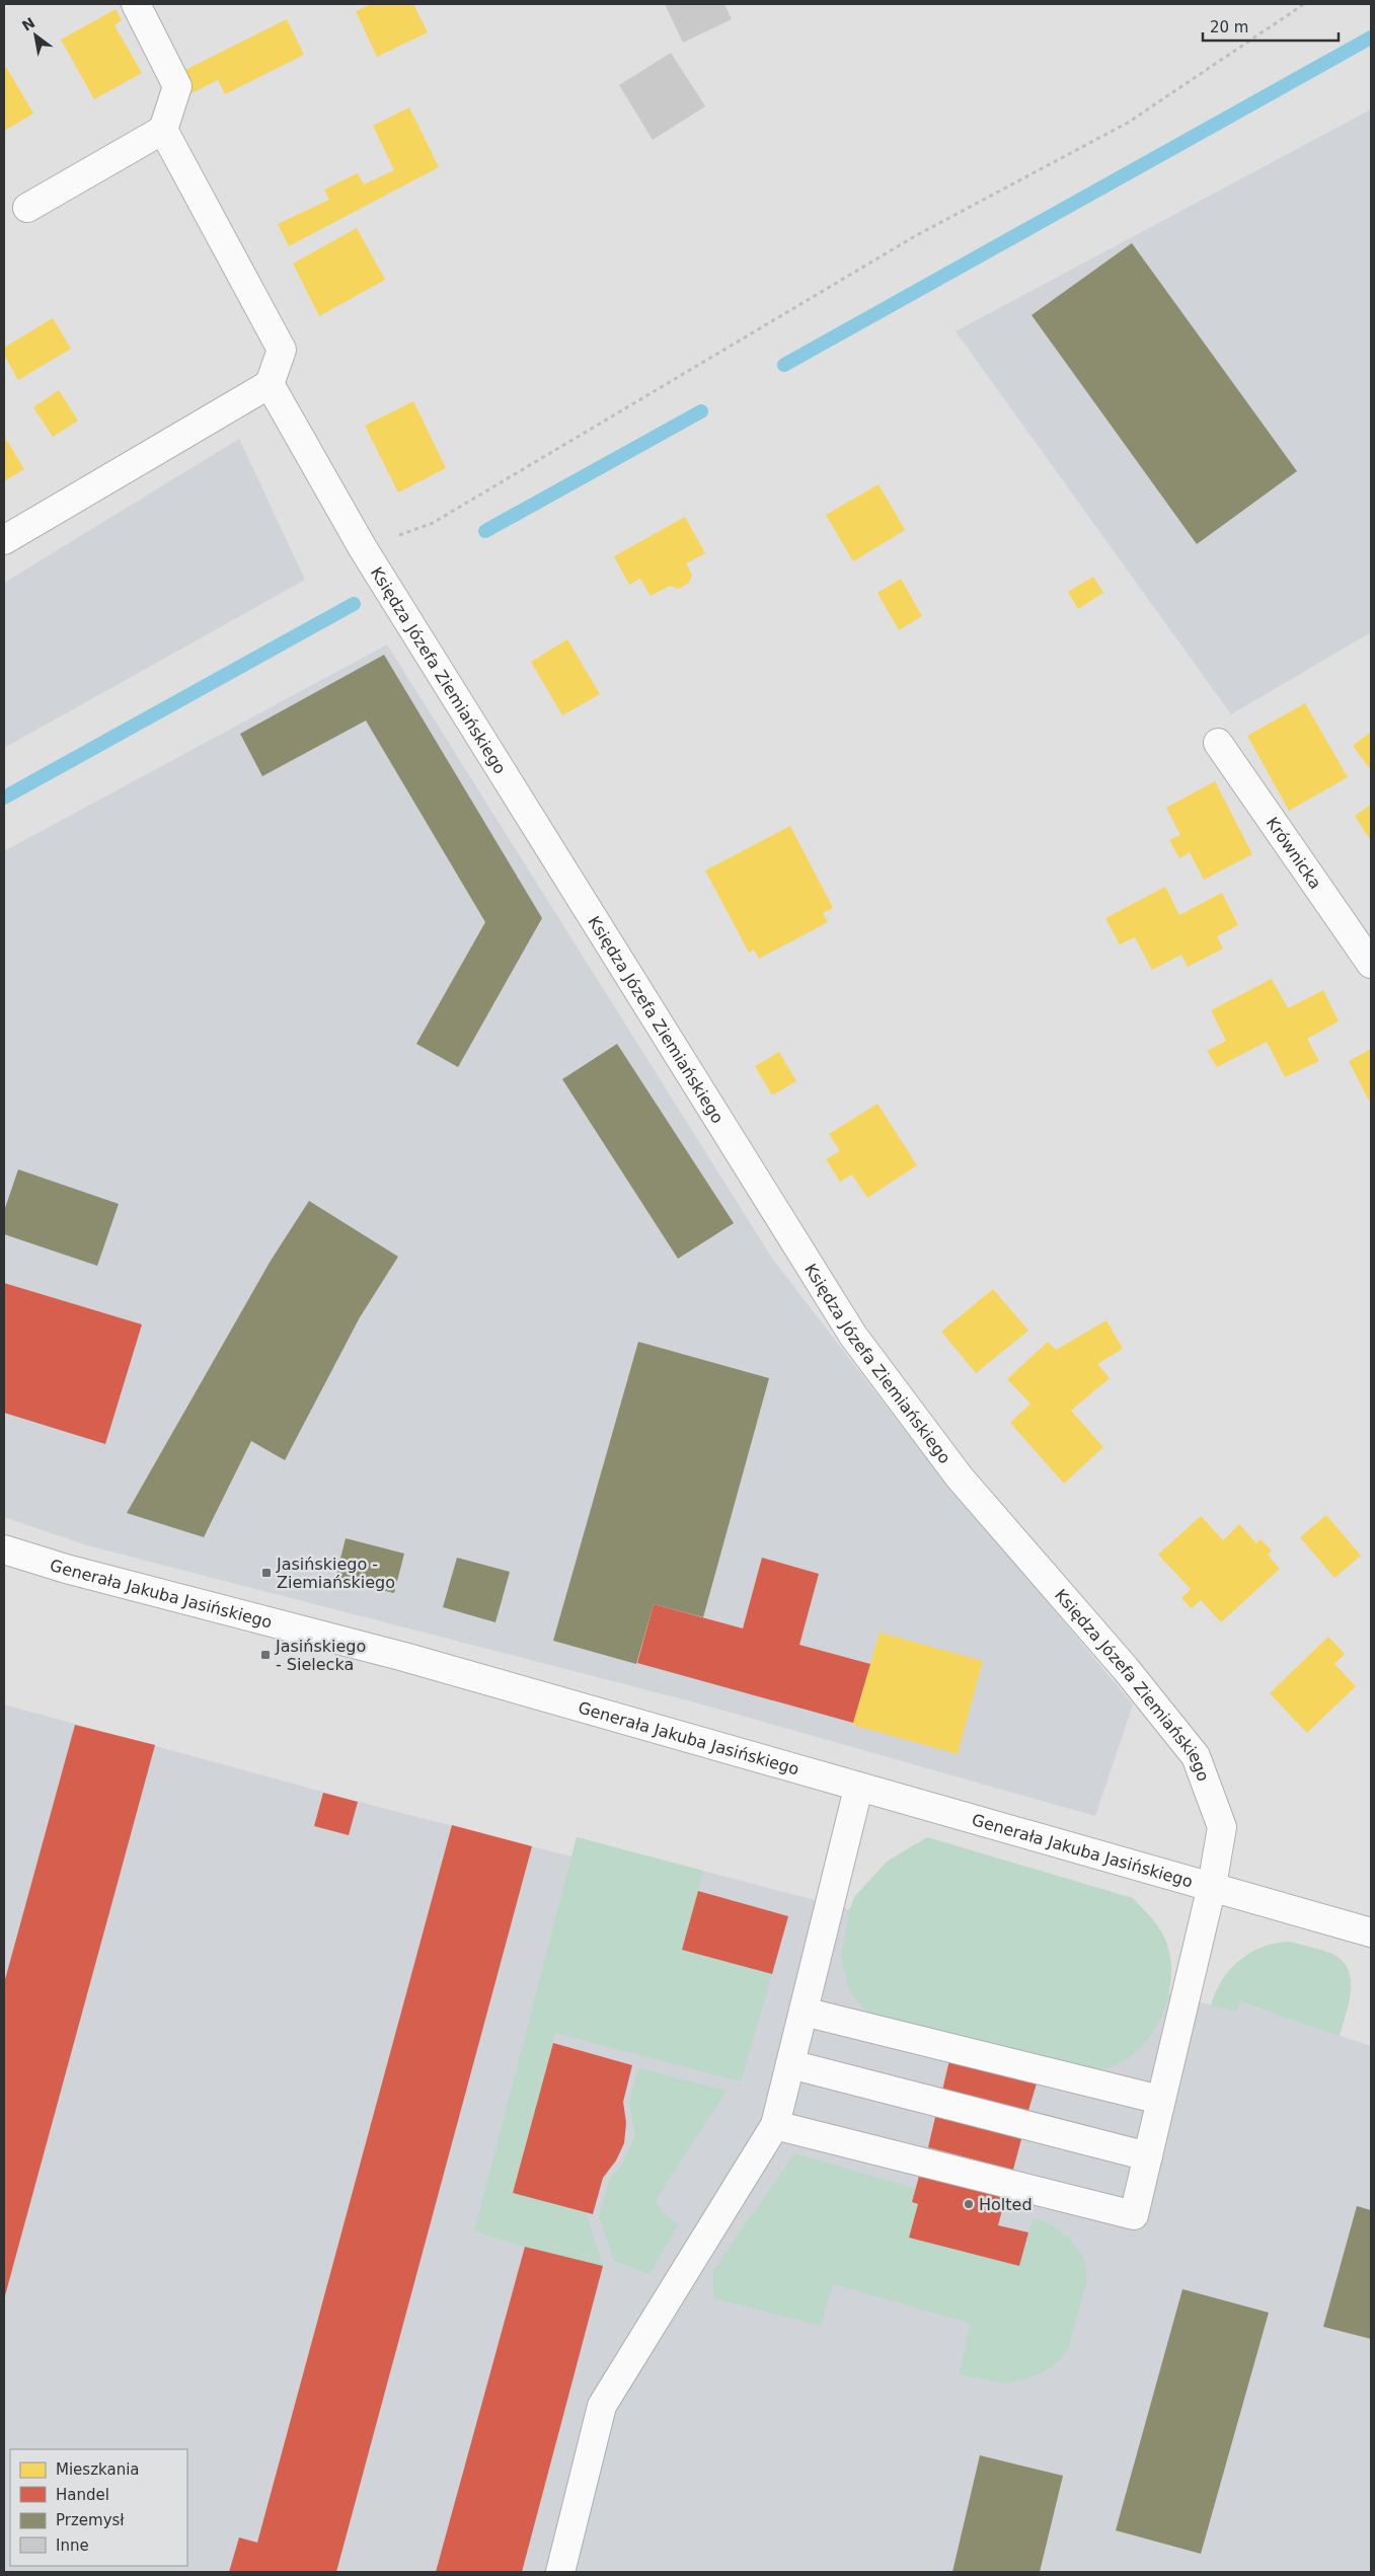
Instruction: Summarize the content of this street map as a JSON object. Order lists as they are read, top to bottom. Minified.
{"streets":{"street":["Księdza Józefa Ziemiańskiego","Krównicka","Generała Jakuba Jasińskiego"]},"crossings":[["Księdza Józefa Ziemiańskiego","Generała Jakuba Jasińskiego"]],"places":{"transit":["Jasińskiego - Ziemiańskiego","Jasińskiego - Sielecka"],"other":["Holted"]},"legend":["Mieszkania","Handel","Przemysł","Inne"],"scale_bar":"20 m","north":"top left"}
